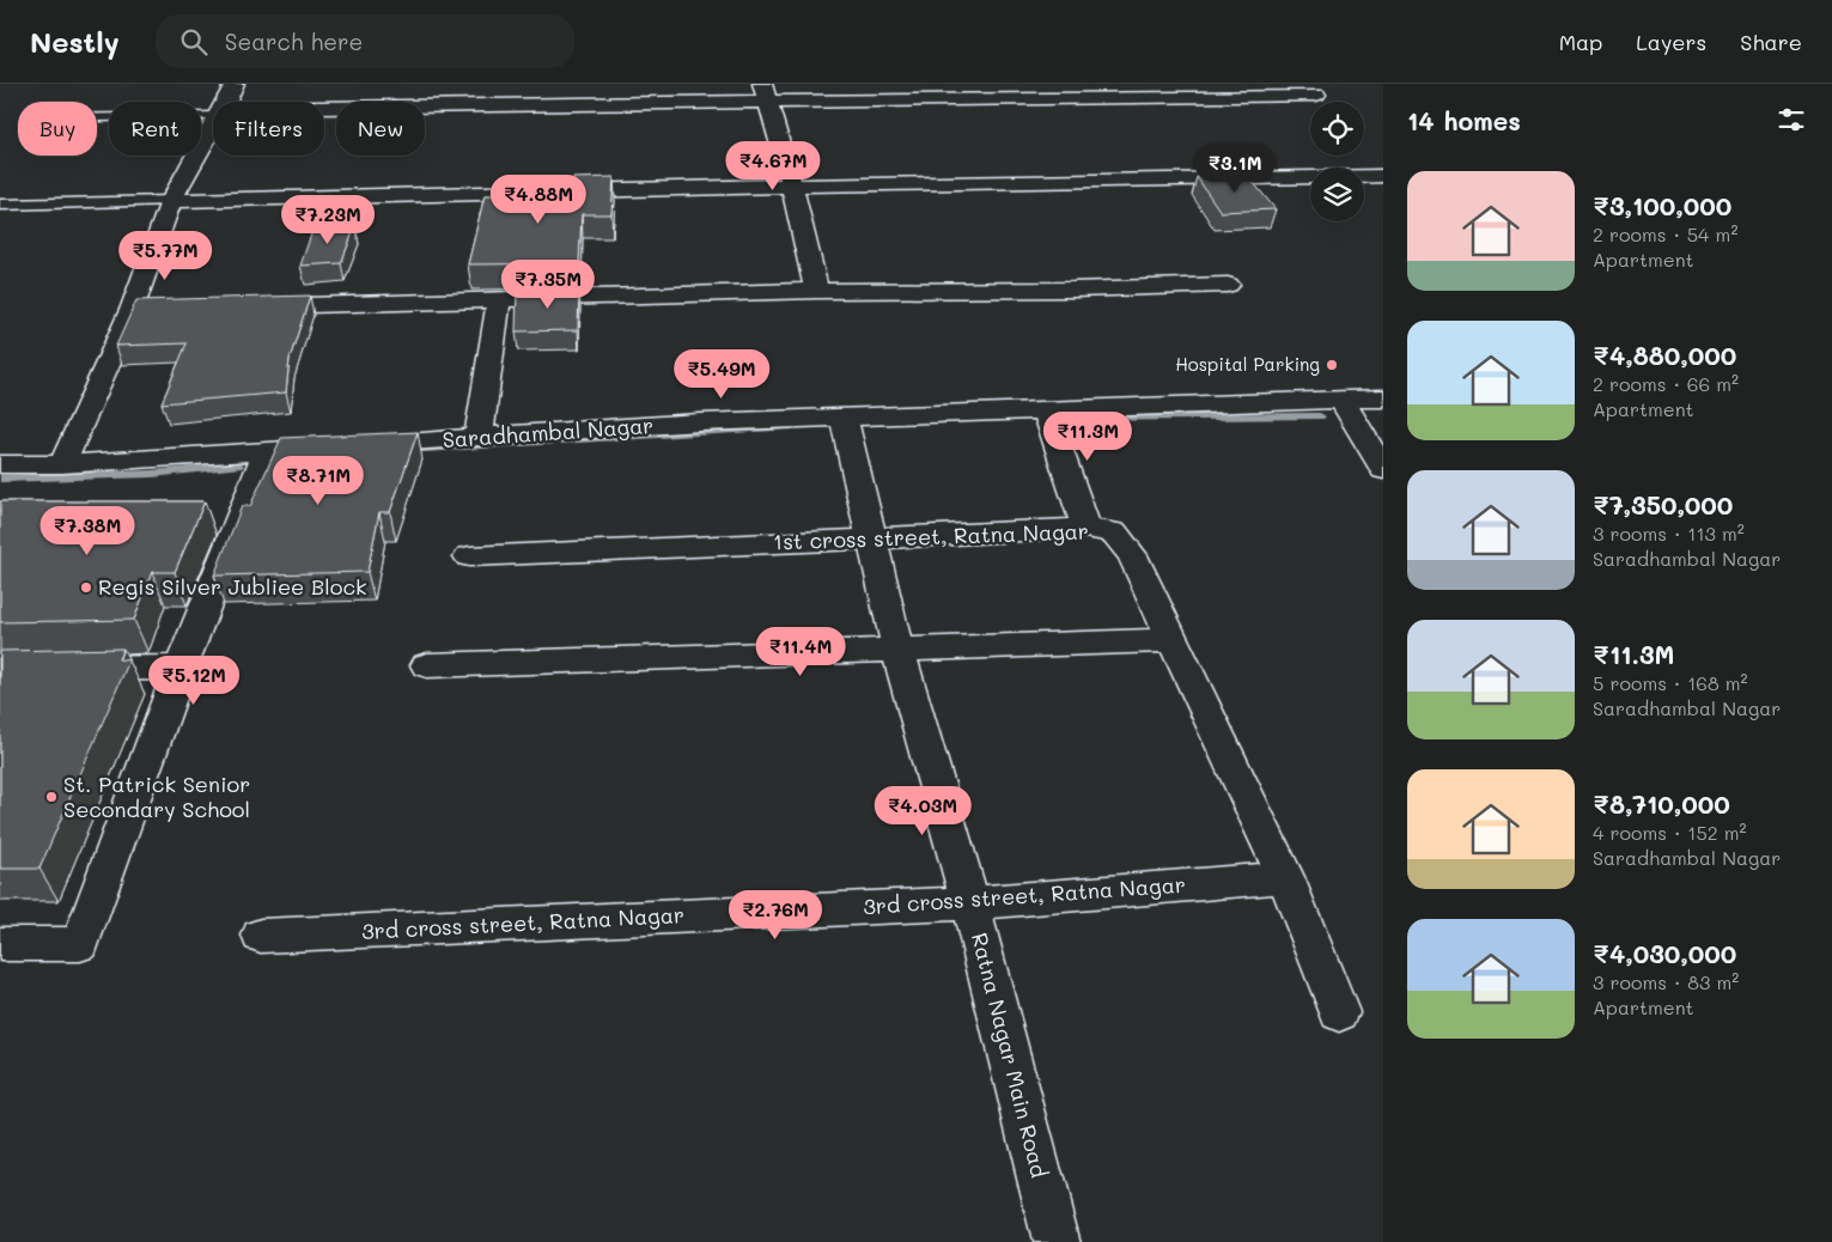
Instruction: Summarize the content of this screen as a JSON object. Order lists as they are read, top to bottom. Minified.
{"streets":{"street":["Saradhambal Nagar","1st cross street, Ratna Nagar","3rd cross street, Ratna Nagar","Ratna Nagar Main Road"]},"crossings":[["Saradhambal Nagar","Ratna Nagar Main Road"],["1st cross street, Ratna Nagar","3rd cross street, Ratna Nagar"],["1st cross street, Ratna Nagar","Ratna Nagar Main Road"],["3rd cross street, Ratna Nagar","Ratna Nagar Main Road"]],"places":["Hospital Parking","Regis Silver Jubliee Block","St. Patrick Senior Secondary School"],"page":{"header":"Nestly","search":"Search here","nav":["Map","Layers","Share"],"heading":"14 homes","chip":["Buy","Rent","Filters","New"],"price":["₹4.67M","₹3.1M","₹4.88M","₹7.23M","₹5.77M","₹7.35M","₹5.49M","₹11.3M","₹8.71M","₹7.38M","₹11.4M","₹5.12M","₹4.03M","₹2.76M"],"list":[{"name":"₹3,100,000","note":"2 rooms · 54 m² · Apartment"},{"name":"₹4,880,000","note":"2 rooms · 66 m² · Apartment"},{"name":"₹7,350,000","note":"3 rooms · 113 m² · Saradhambal Nagar"},{"name":"₹11.3M","note":"5 rooms · 168 m² · Saradhambal Nagar"},{"name":"₹8,710,000","note":"4 rooms · 152 m² · Saradhambal Nagar"},{"name":"₹4,030,000","note":"3 rooms · 83 m² · Apartment"}]}}
